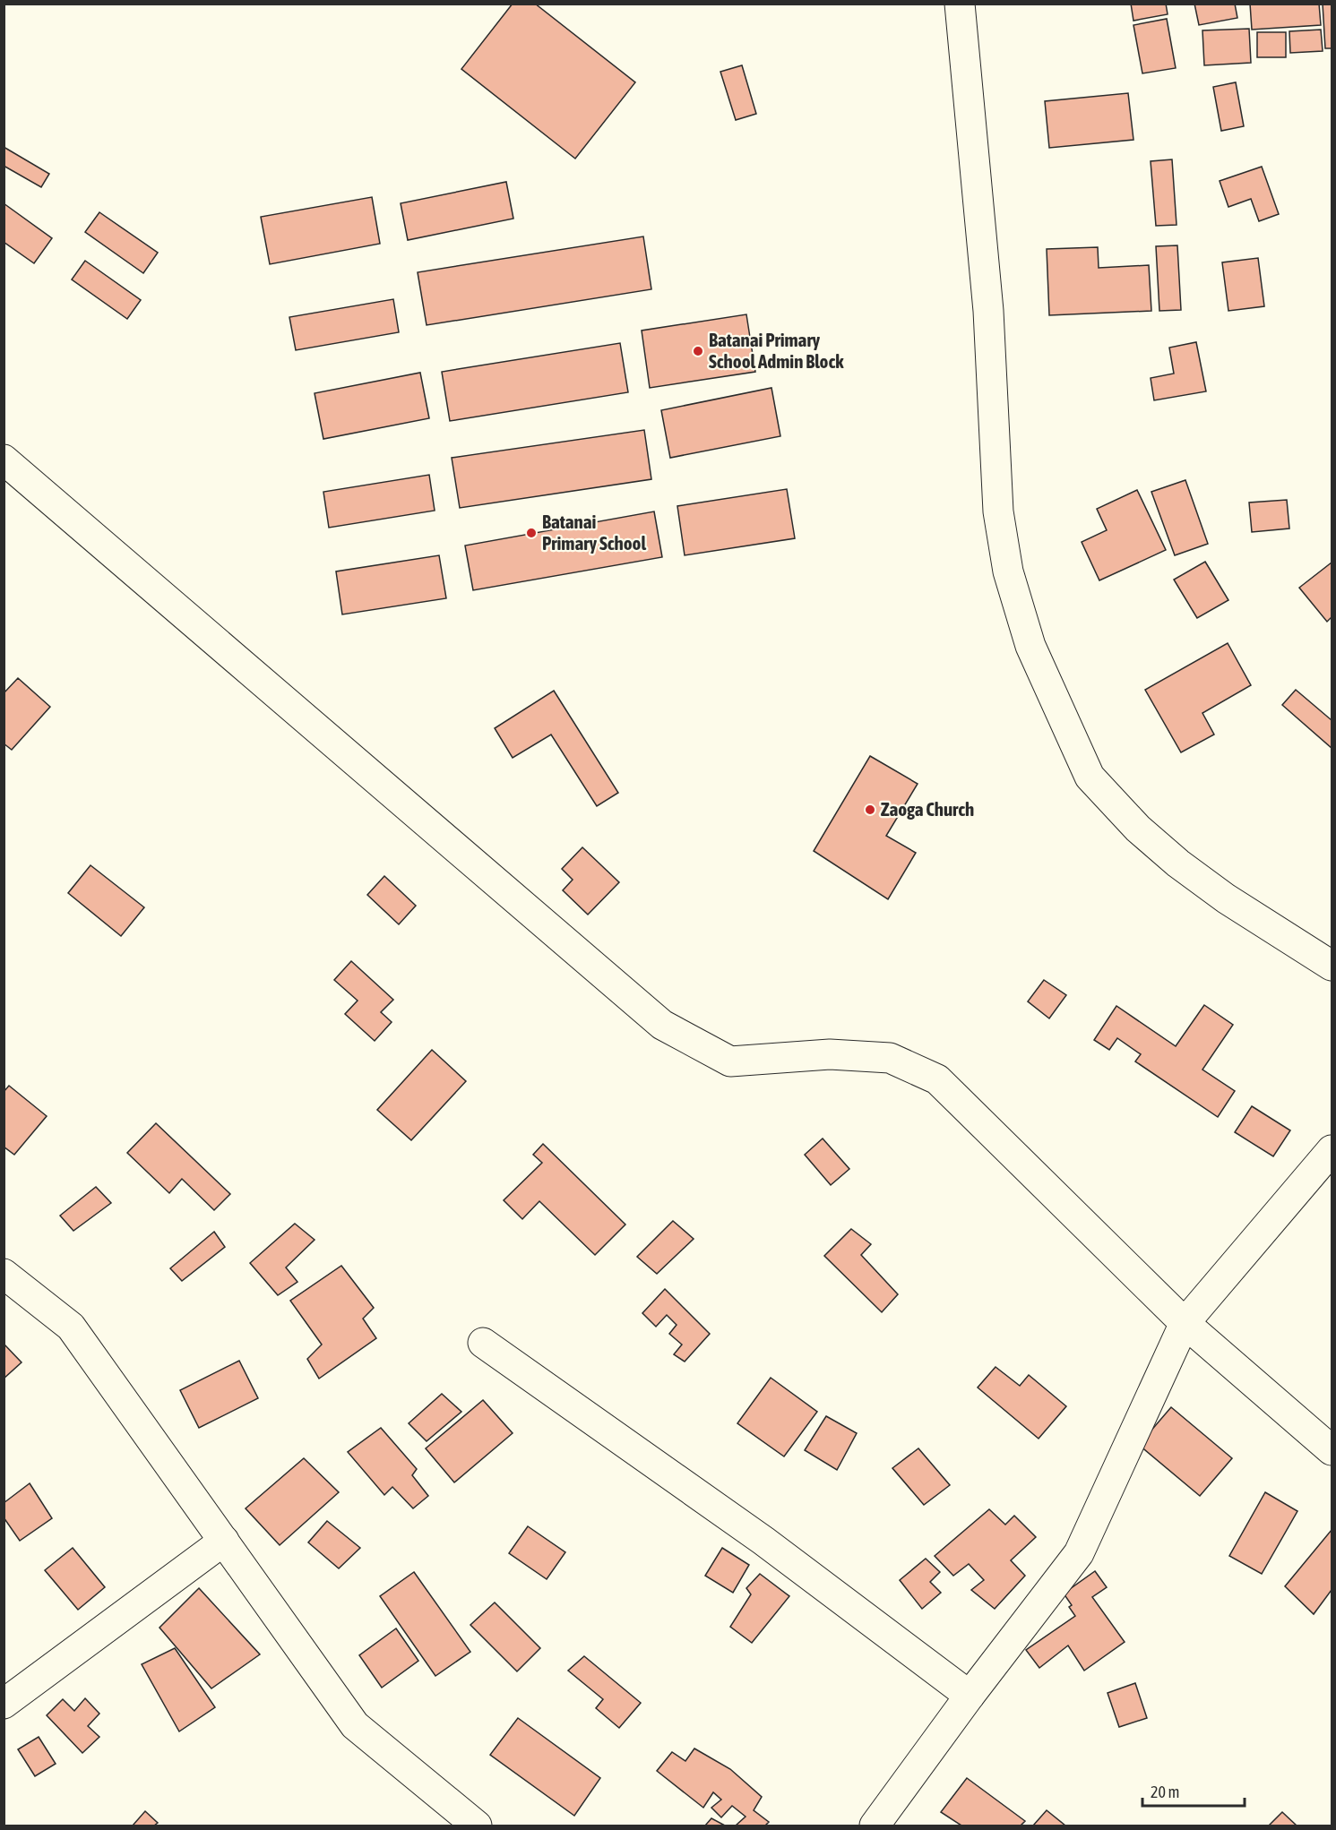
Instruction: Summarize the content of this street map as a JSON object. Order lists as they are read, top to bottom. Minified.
{"places":["Batanai Primary School Admin Block","Batanai Primary School","Zaoga Church"],"scale_bar":"20 m"}
